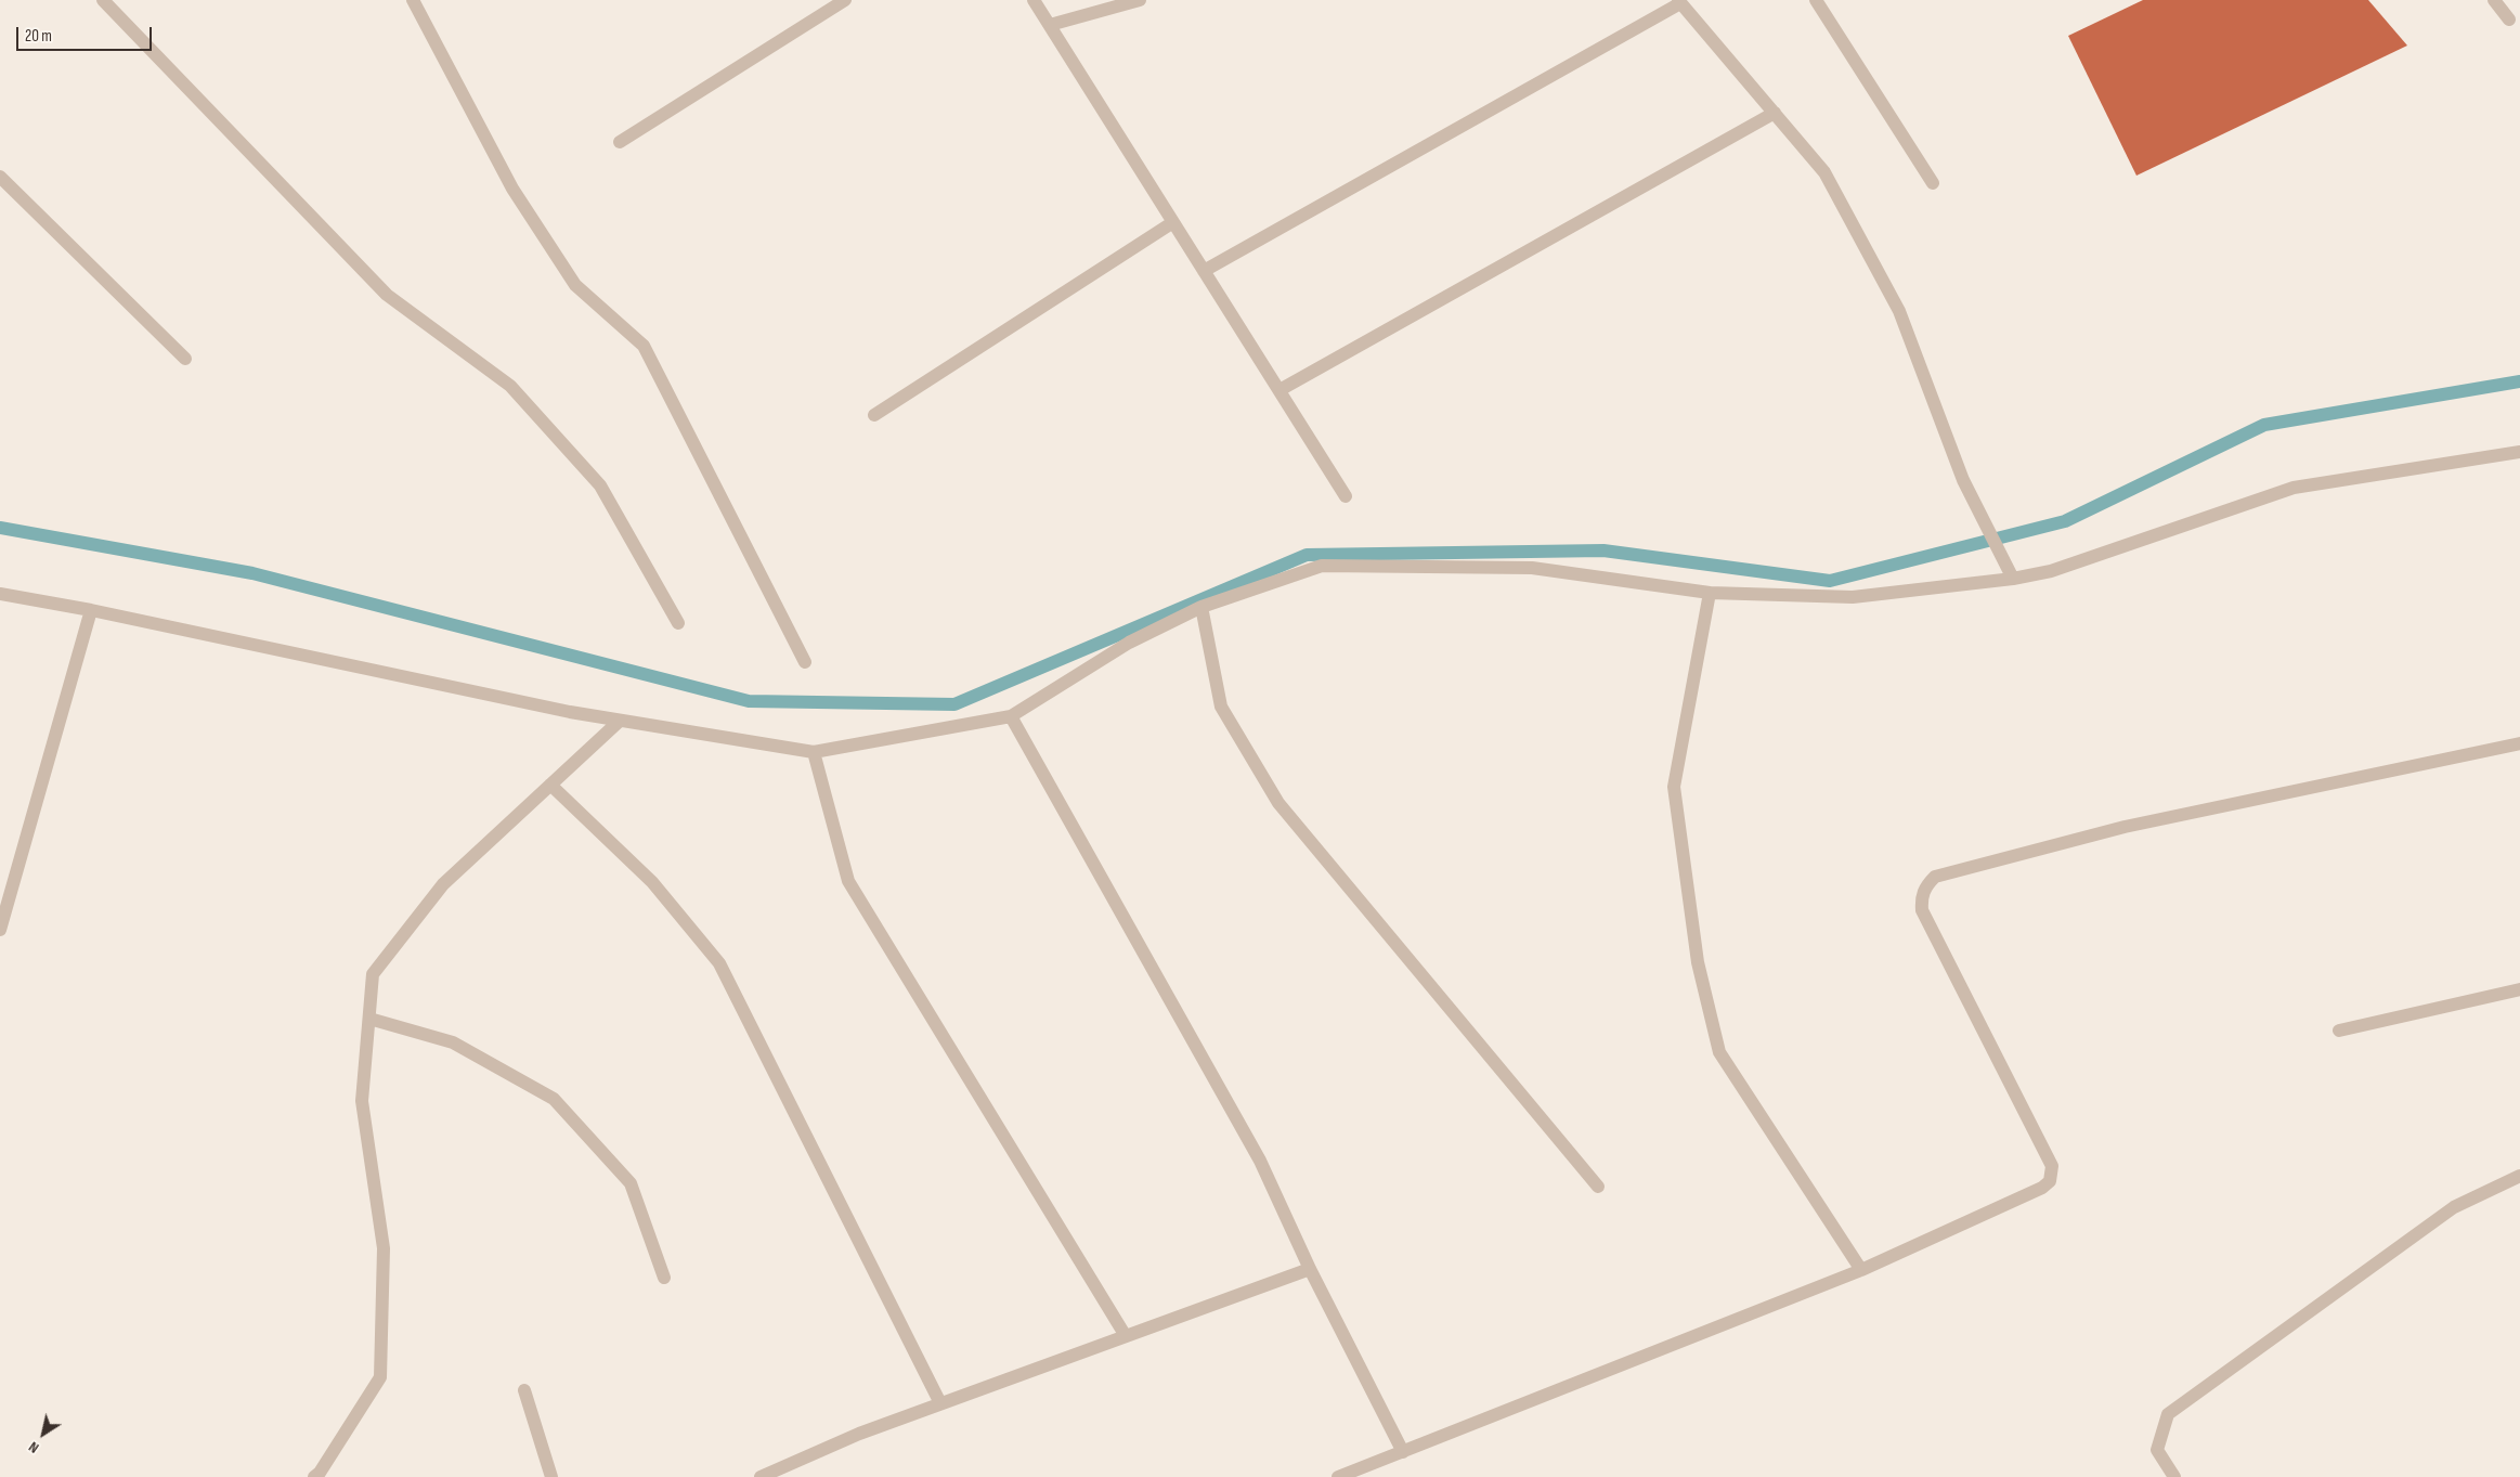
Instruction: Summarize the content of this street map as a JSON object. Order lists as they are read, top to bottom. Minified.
{"scale_bar":"20 m","north":"bottom left"}
